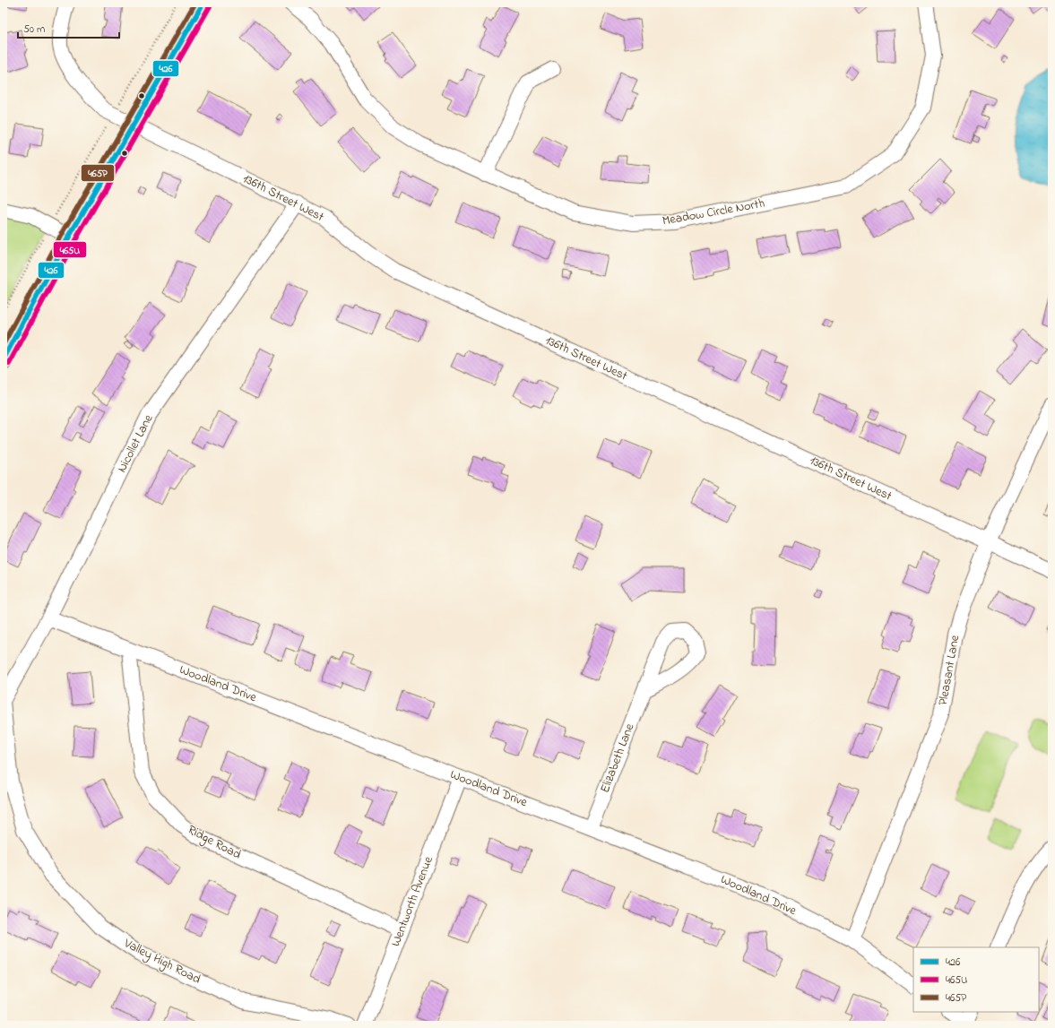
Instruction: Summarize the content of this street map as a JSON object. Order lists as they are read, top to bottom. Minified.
{"streets":{"street":["136th Street West","Meadow Circle North","Nicollet Lane","Pleasant Lane","Woodland Drive","Elizabeth Lane","Ridge Road","Wentworth Avenue","Valley High Road"]},"crossings":[["136th Street West","Nicollet Lane"],["136th Street West","Pleasant Lane"],["Nicollet Lane","Woodland Drive"],["Nicollet Lane","Valley High Road"],["Pleasant Lane","Woodland Drive"],["Woodland Drive","Elizabeth Lane"],["Woodland Drive","Ridge Road"],["Woodland Drive","Wentworth Avenue"],["Ridge Road","Wentworth Avenue"]],"lines":["transit line 426","transit line 465P","transit line 465U"],"legend":["426","465U","465P"],"scale_bar":"50 m"}
